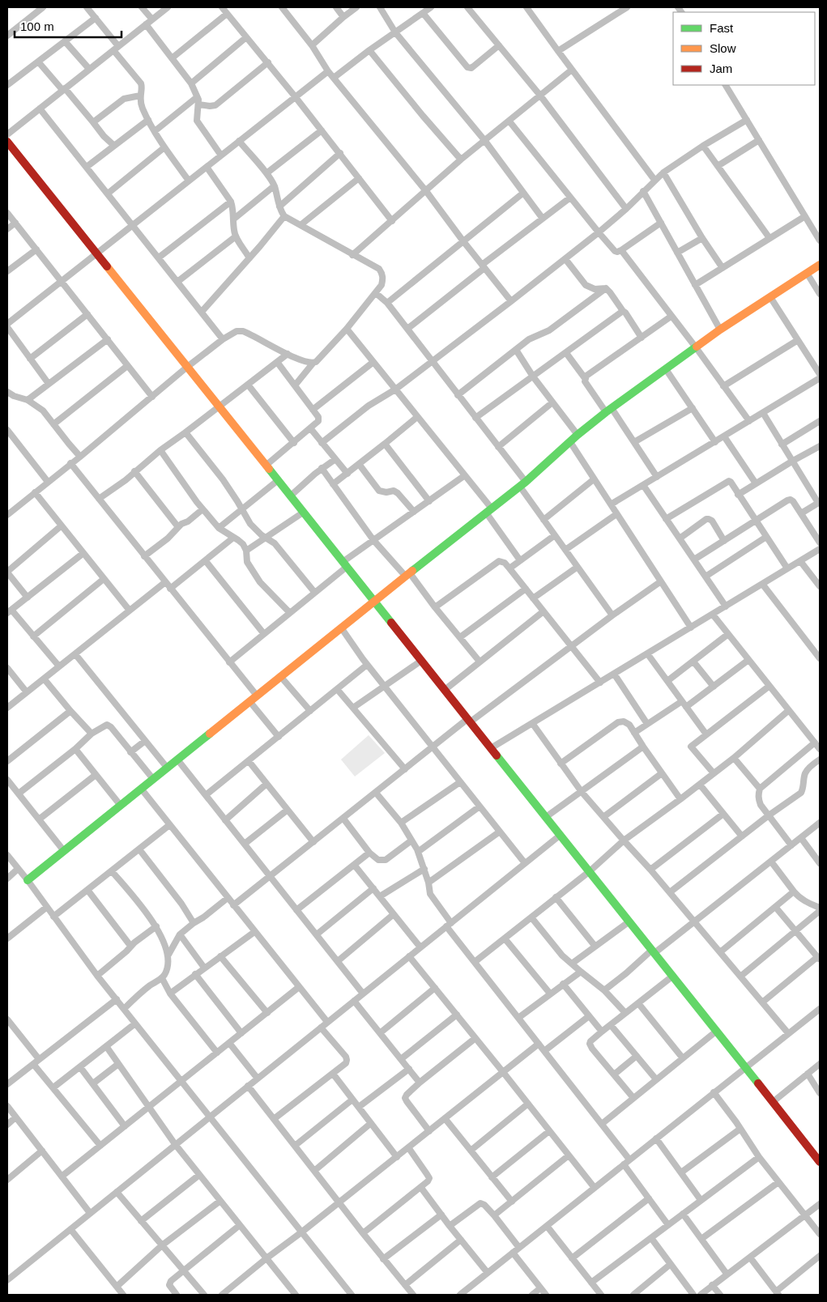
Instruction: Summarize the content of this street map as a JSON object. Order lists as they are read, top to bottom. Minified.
{"legend":["Fast","Slow","Jam"],"scale_bar":"100 m"}
